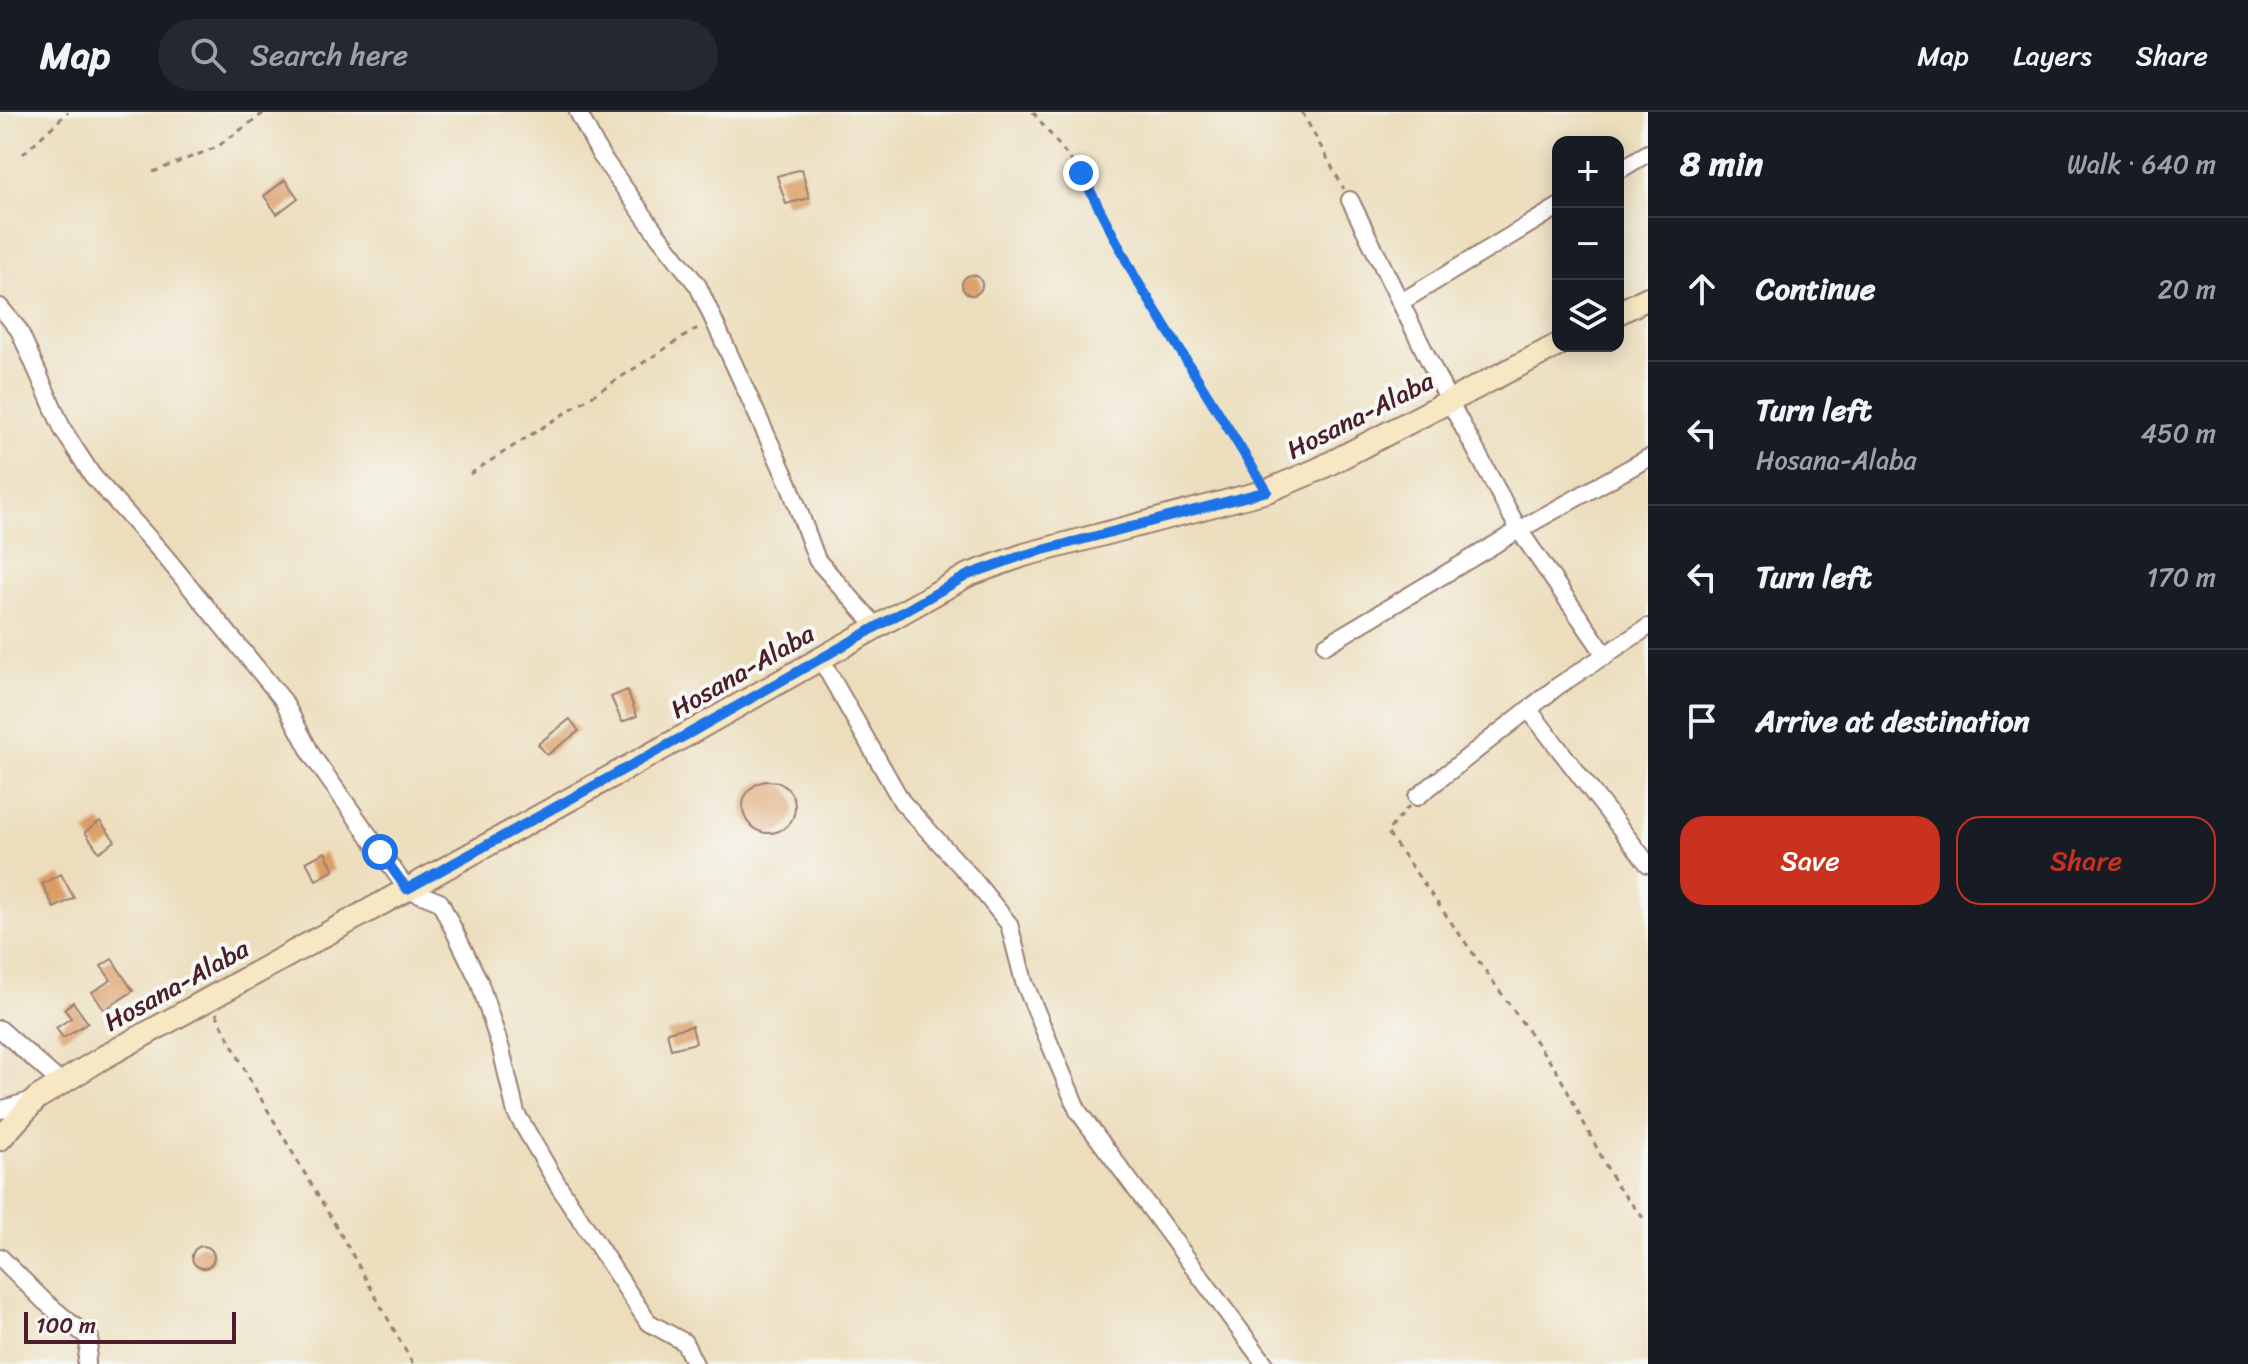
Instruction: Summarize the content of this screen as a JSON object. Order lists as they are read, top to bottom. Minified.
{"streets":{"main road":["Hosana-Alaba"]},"scale_bar":"100 m","page":{"header":"Map","search":"Search here","nav":["Map","Layers","Share"],"heading":["8 min","Walk · 640 m"],"map_buttons":["+","−"],"list":[["Continue","20 m"],["Turn left","Hosana-Alaba","450 m"],["Turn left","170 m"],"Arrive at destination"],"buttons":["Save","Share"],"scale":"100 m"}}
